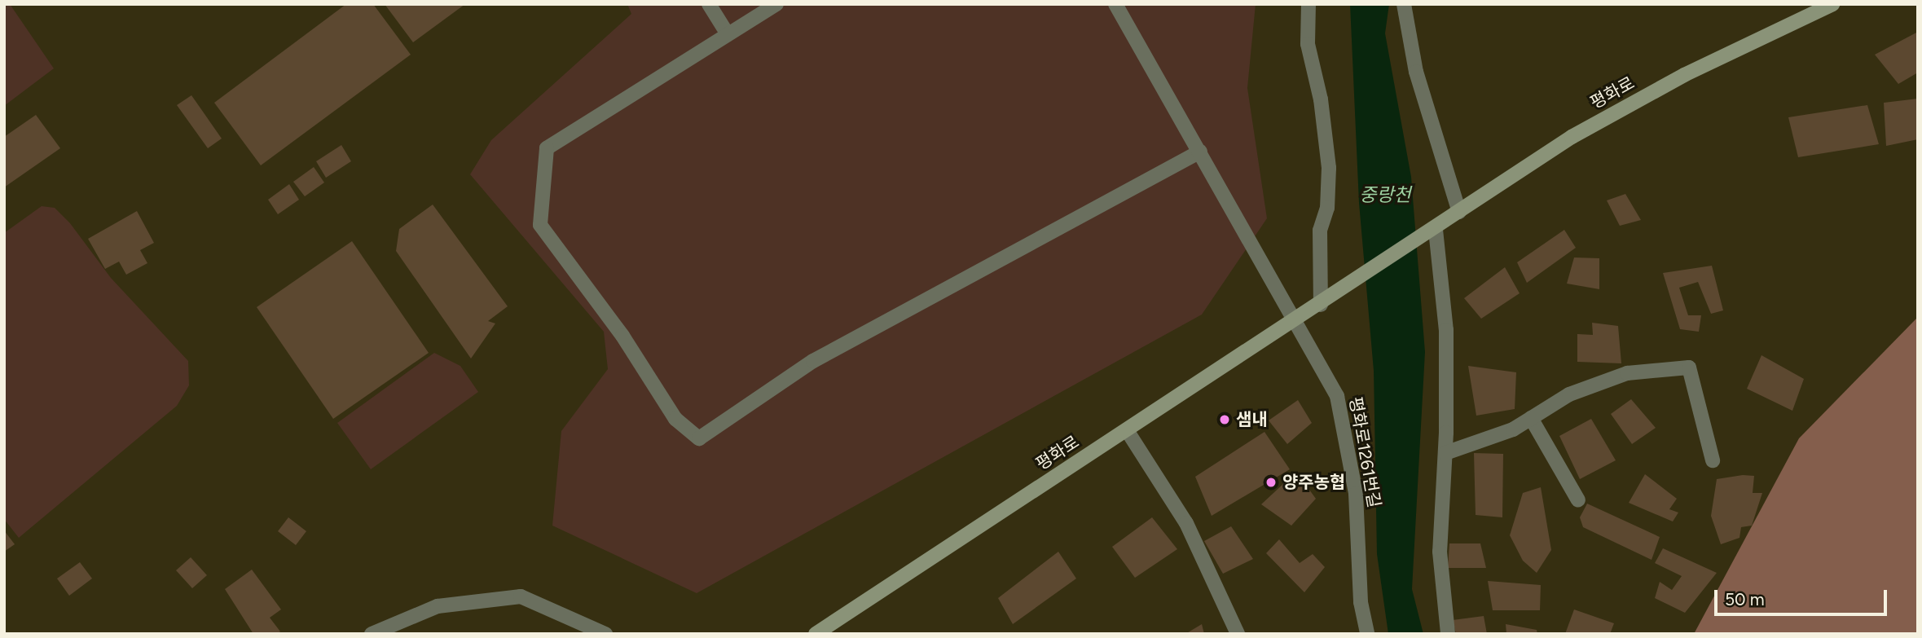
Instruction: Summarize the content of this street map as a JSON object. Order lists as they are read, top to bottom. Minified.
{"streets":{"main road":["평화로"],"street":["평화로1261번길"]},"crossings":[["평화로","평화로1261번길"]],"water":["중랑천"],"places":["샘내","양주농협"],"scale_bar":"50 m"}
